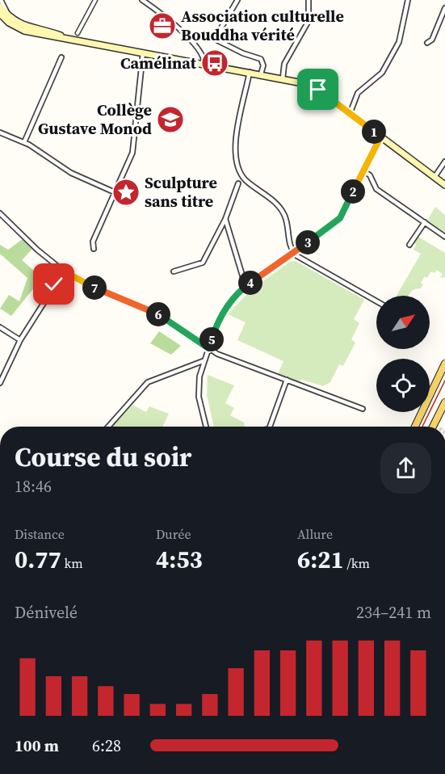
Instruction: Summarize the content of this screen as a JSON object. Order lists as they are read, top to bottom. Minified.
{"places":{"office":["Association culturelle Bouddha vérité"],"bus stop":["Camélinat"],"school or university":["Collège Gustave Monod"],"place":["Sculpture sans titre"]},"north":"top right","page":{"pins":["1","2","3","4","7","6","5"],"heading":["Course du soir","18:46"],"stats":[["Distance","0.77 km"],["Durée","4:53"],["Allure","6:21 /km"]],"chart":["Dénivelé","234–241 m"],"list":[{"name":"100 m","note":"6:28"}]}}
